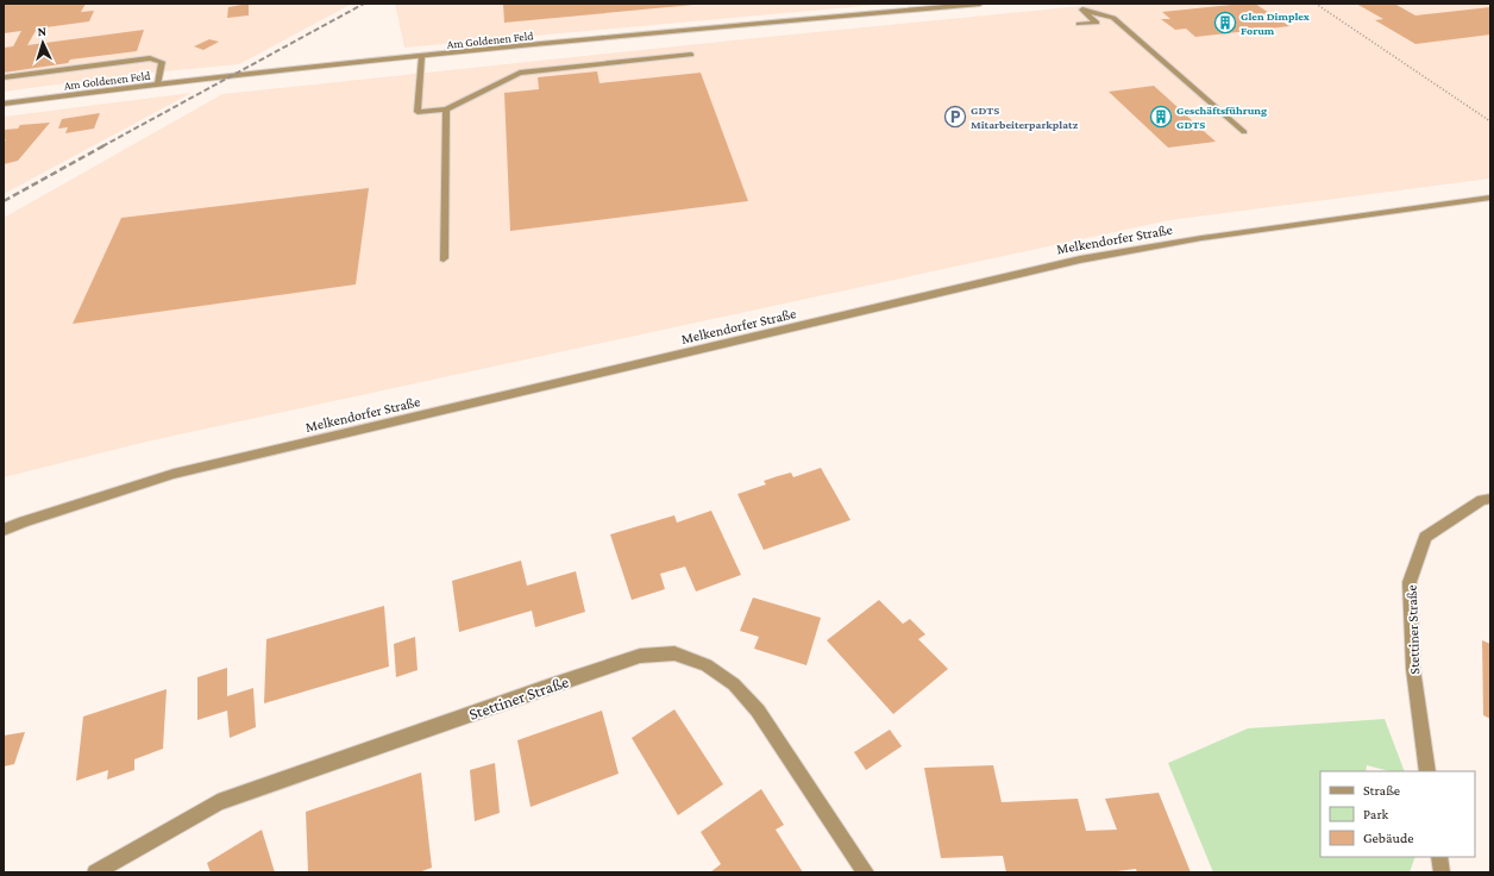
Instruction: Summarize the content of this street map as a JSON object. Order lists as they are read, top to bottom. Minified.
{"streets":{"street":["Am Goldenen Feld","Melkendorfer Straße","Stettiner Straße"]},"places":{"building":["Glen Dimplex Forum","Geschäftsführung GDTS"],"parking":["GDTS Mitarbeiterparkplatz"]},"legend":["Straße","Park","Gebäude"],"north":"top"}
